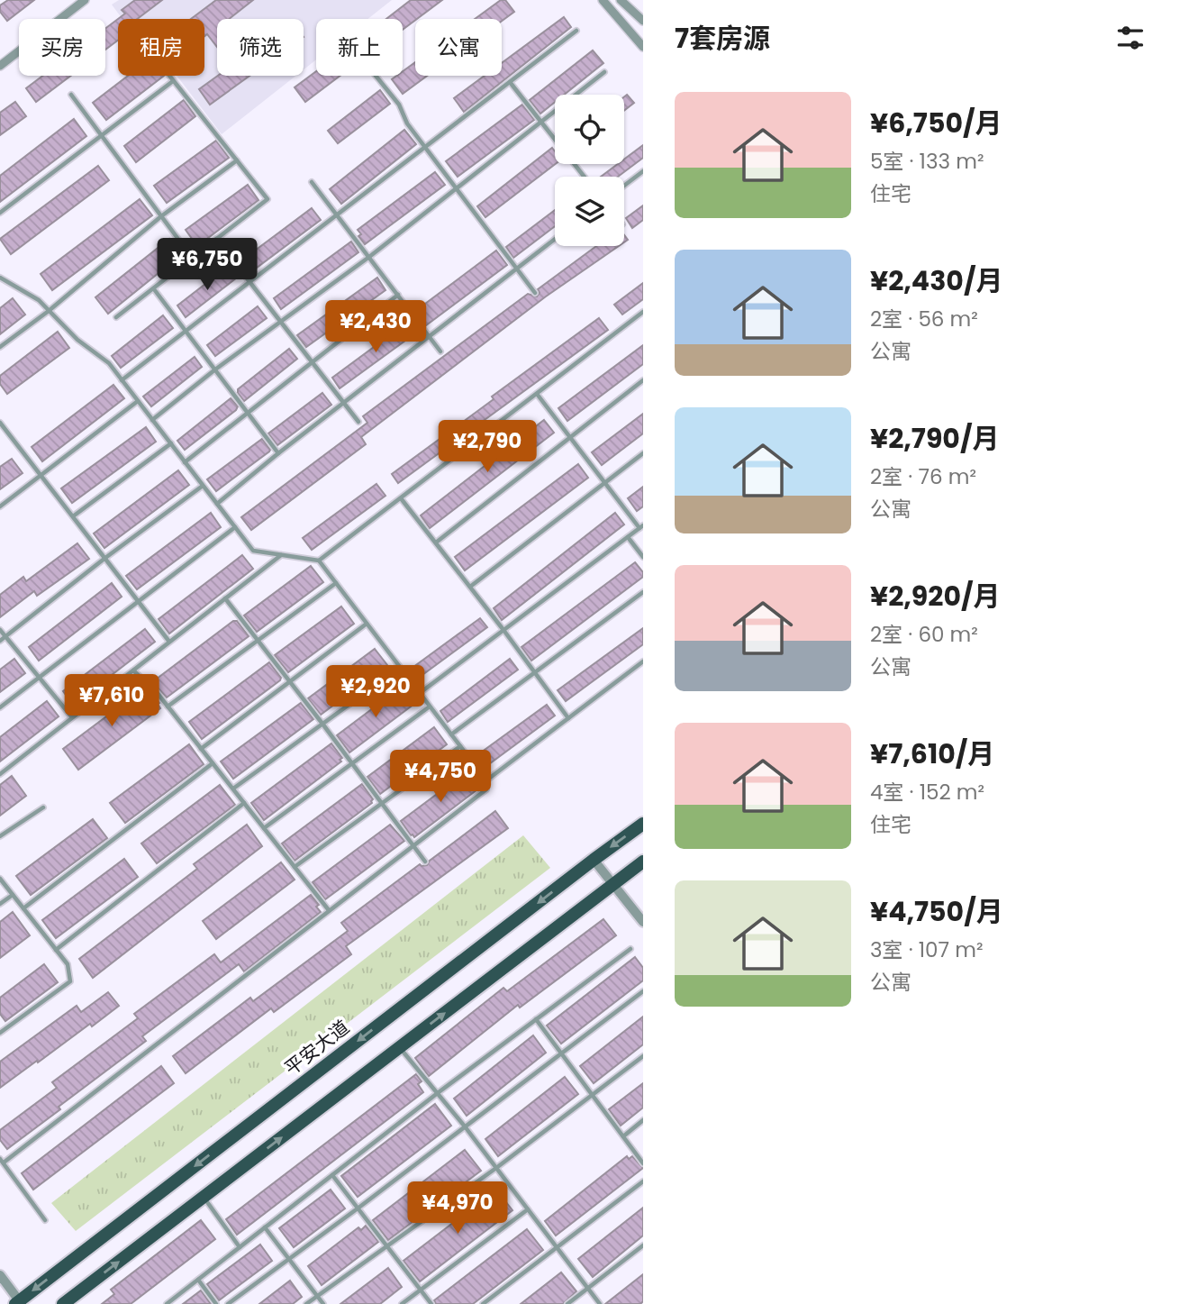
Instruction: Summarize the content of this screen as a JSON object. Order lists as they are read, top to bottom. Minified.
{"streets":{"main road":["平安大道"]},"page":{"heading":"7套房源","chip":["买房","租房","筛选","新上","公寓"],"list":[{"name":"¥6,750/月","note":"5室 · 133 m² · 住宅"},{"name":"¥2,430/月","note":"2室 · 56 m² · 公寓"},{"name":"¥2,790/月","note":"2室 · 76 m² · 公寓"},{"name":"¥2,920/月","note":"2室 · 60 m² · 公寓"},{"name":"¥7,610/月","note":"4室 · 152 m² · 住宅"},{"name":"¥4,750/月","note":"3室 · 107 m² · 公寓"}],"price":["¥6,750","¥2,430","¥2,790","¥2,920","¥7,610","¥4,750","¥4,970"]}}
